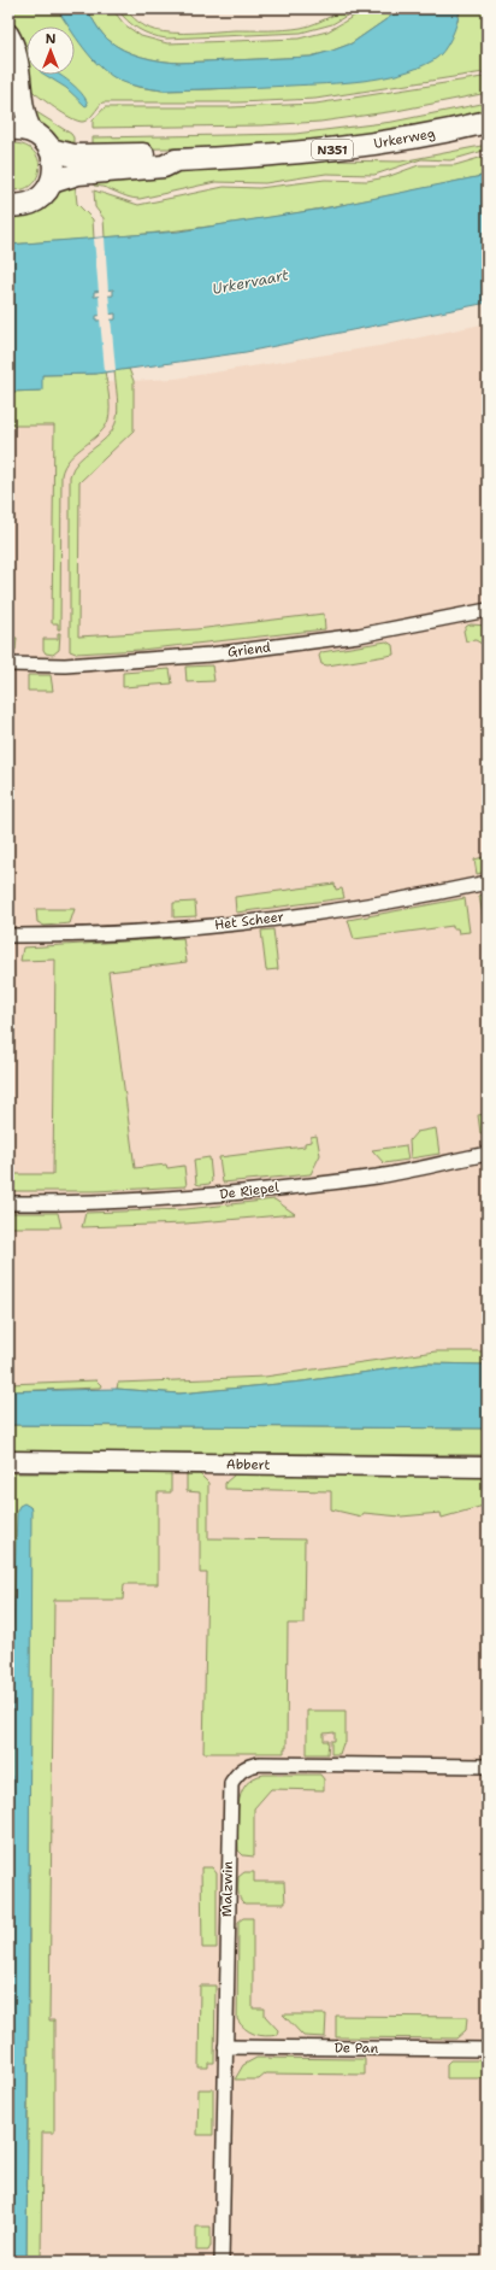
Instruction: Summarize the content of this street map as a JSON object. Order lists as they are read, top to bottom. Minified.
{"streets":{"main road":["Urkerweg","N351"],"street":["Griend","Het Scheer","De Riepel","Abbert","Malzwin","De Pan"]},"crossings":[["Urkerweg","N351"],["Malzwin","De Pan"]],"water":["Urkervaart"],"north":"top"}
